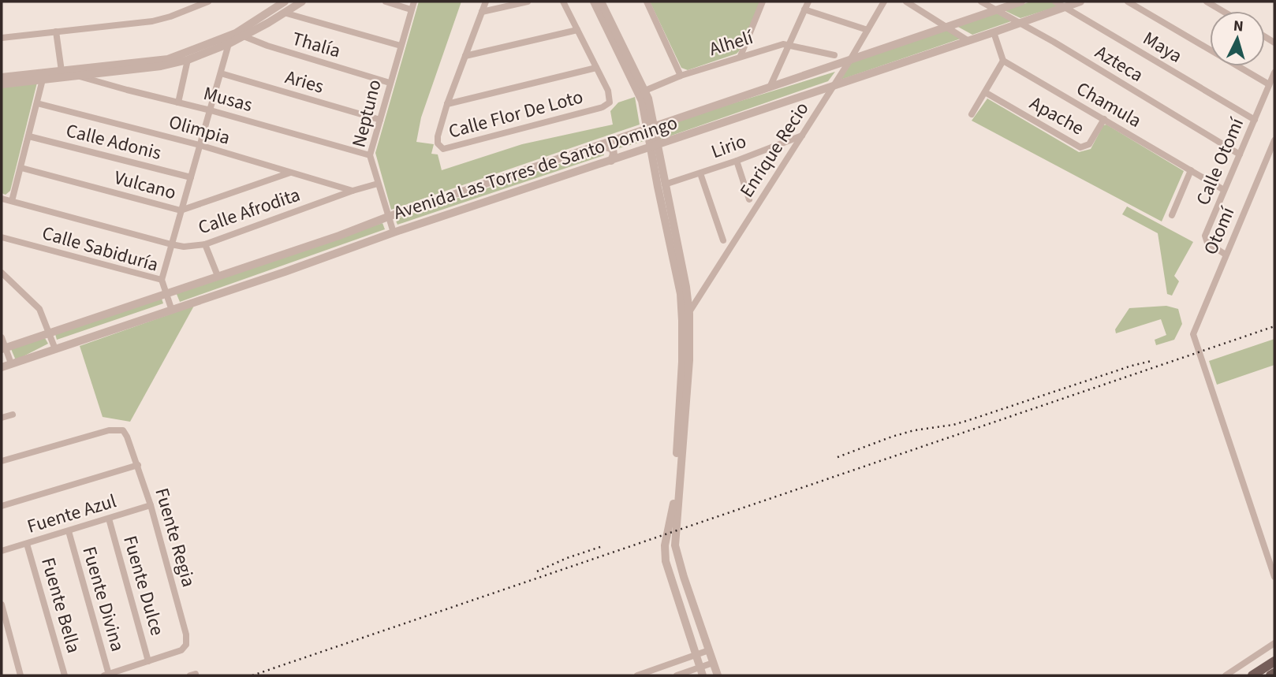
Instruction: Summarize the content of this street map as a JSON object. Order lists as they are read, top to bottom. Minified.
{"streets":{"street":["Alhelí","Thalía","Maya","Azteca","Aries","Musas","Chamula","Neptuno","Calle Flor De Loto","Apache","Olimpia","Calle Adonis","Lirio","Enrique Recio","Calle Otomí","Avenida Las Torres de Santo Domingo","Vulcano","Calle Afrodita","Otomí","Calle Sabiduría","Fuente Azul","Fuente Regia","Fuente Dulce","Fuente Divina","Fuente Bella"]},"crossings":[["Thalía","Neptuno"],["Maya","Calle Otomí"],["Maya","Avenida Las Torres de Santo Domingo"],["Azteca","Calle Otomí"],["Azteca","Avenida Las Torres de Santo Domingo"],["Aries","Neptuno"],["Musas","Neptuno"],["Chamula","Apache"],["Chamula","Calle Otomí"],["Neptuno","Avenida Las Torres de Santo Domingo"],["Neptuno","Calle Afrodita"],["Olimpia","Vulcano"],["Olimpia","Calle Afrodita"],["Lirio","Enrique Recio"],["Enrique Recio","Avenida Las Torres de Santo Domingo"],["Calle Otomí","Otomí"],["Avenida Las Torres de Santo Domingo","Calle Sabiduría"],["Fuente Azul","Fuente Regia"],["Fuente Azul","Fuente Dulce"],["Fuente Azul","Fuente Divina"],["Fuente Azul","Fuente Bella"],["Fuente Regia","Fuente Dulce"]],"north":"top"}
